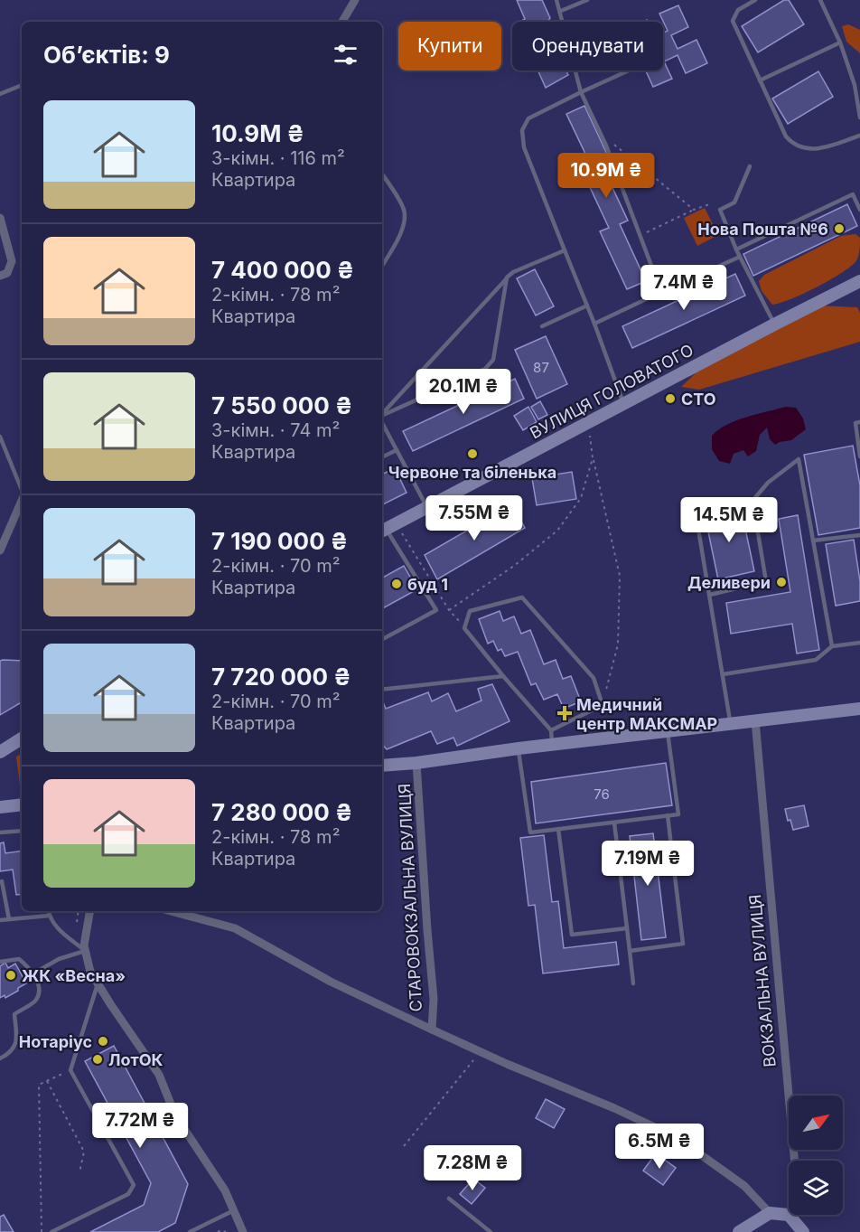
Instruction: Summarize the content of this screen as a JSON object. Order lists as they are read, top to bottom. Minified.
{"streets":{"main road":["ВУЛИЦЯ ГОЛОВАТОГО"],"street":["СТАРОВОКЗАЛЬНА ВУЛИЦЯ","ВОКЗАЛЬНА ВУЛИЦЯ"]},"places":{"other":["Нова Пошта №6","СТО","Червоне та біленька","Деливери","буд 1","ЖК «Весна»","Нотаріус","ЛотОК"],"health":["Медичний центр МАКСМАР"]},"house_numbers":["87","76"],"north":"top right","page":{"chip":["Купити","Орендувати"],"heading":"Об’єктів: 9","list":[{"name":"10.9M ₴","note":"3-кімн. · 116 m² · Квартира"},{"name":"7 400 000 ₴","note":"2-кімн. · 78 m² · Квартира"},{"name":"7 550 000 ₴","note":"3-кімн. · 74 m² · Квартира"},{"name":"7 190 000 ₴","note":"2-кімн. · 70 m² · Квартира"},{"name":"7 720 000 ₴","note":"2-кімн. · 70 m² · Квартира"},{"name":"7 280 000 ₴","note":"2-кімн. · 78 m² · Квартира"}],"price":["10.9M ₴","7.4M ₴","20.1M ₴","7.55M ₴","14.5M ₴","7.19M ₴","7.72M ₴","6.5M ₴","7.28M ₴"]}}
